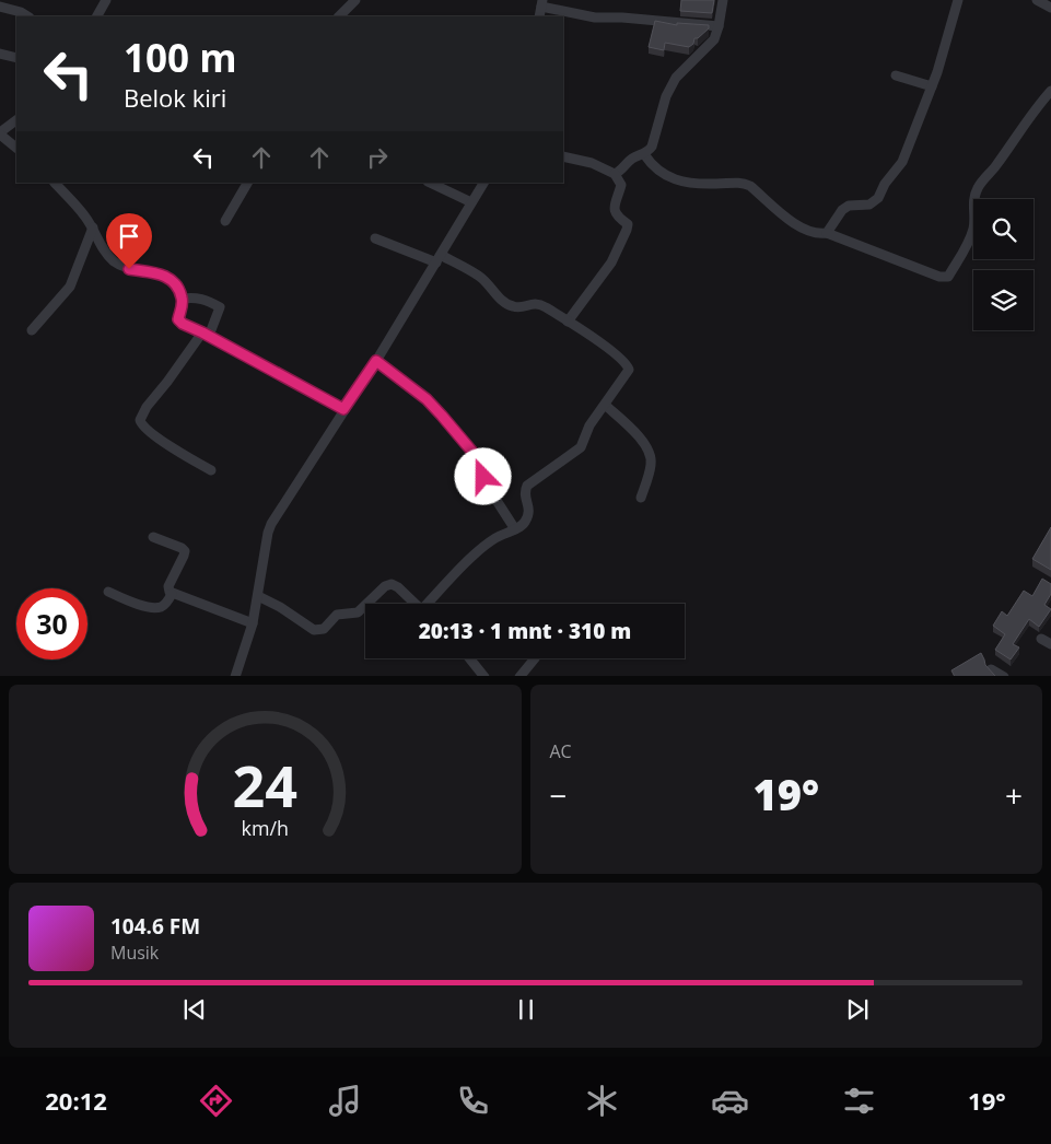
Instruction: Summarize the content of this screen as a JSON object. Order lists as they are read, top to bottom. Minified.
{"page":{"turn":["100 m","Belok kiri"],"limit":"30","trip":"20:13 · 1 mnt · 310 m","tile":"AC","heat":["−","19°","+"],"song":["104.6 FM","Musik"],"tabs":["20:12","19°"],"gauge":["24","km/h"]}}
